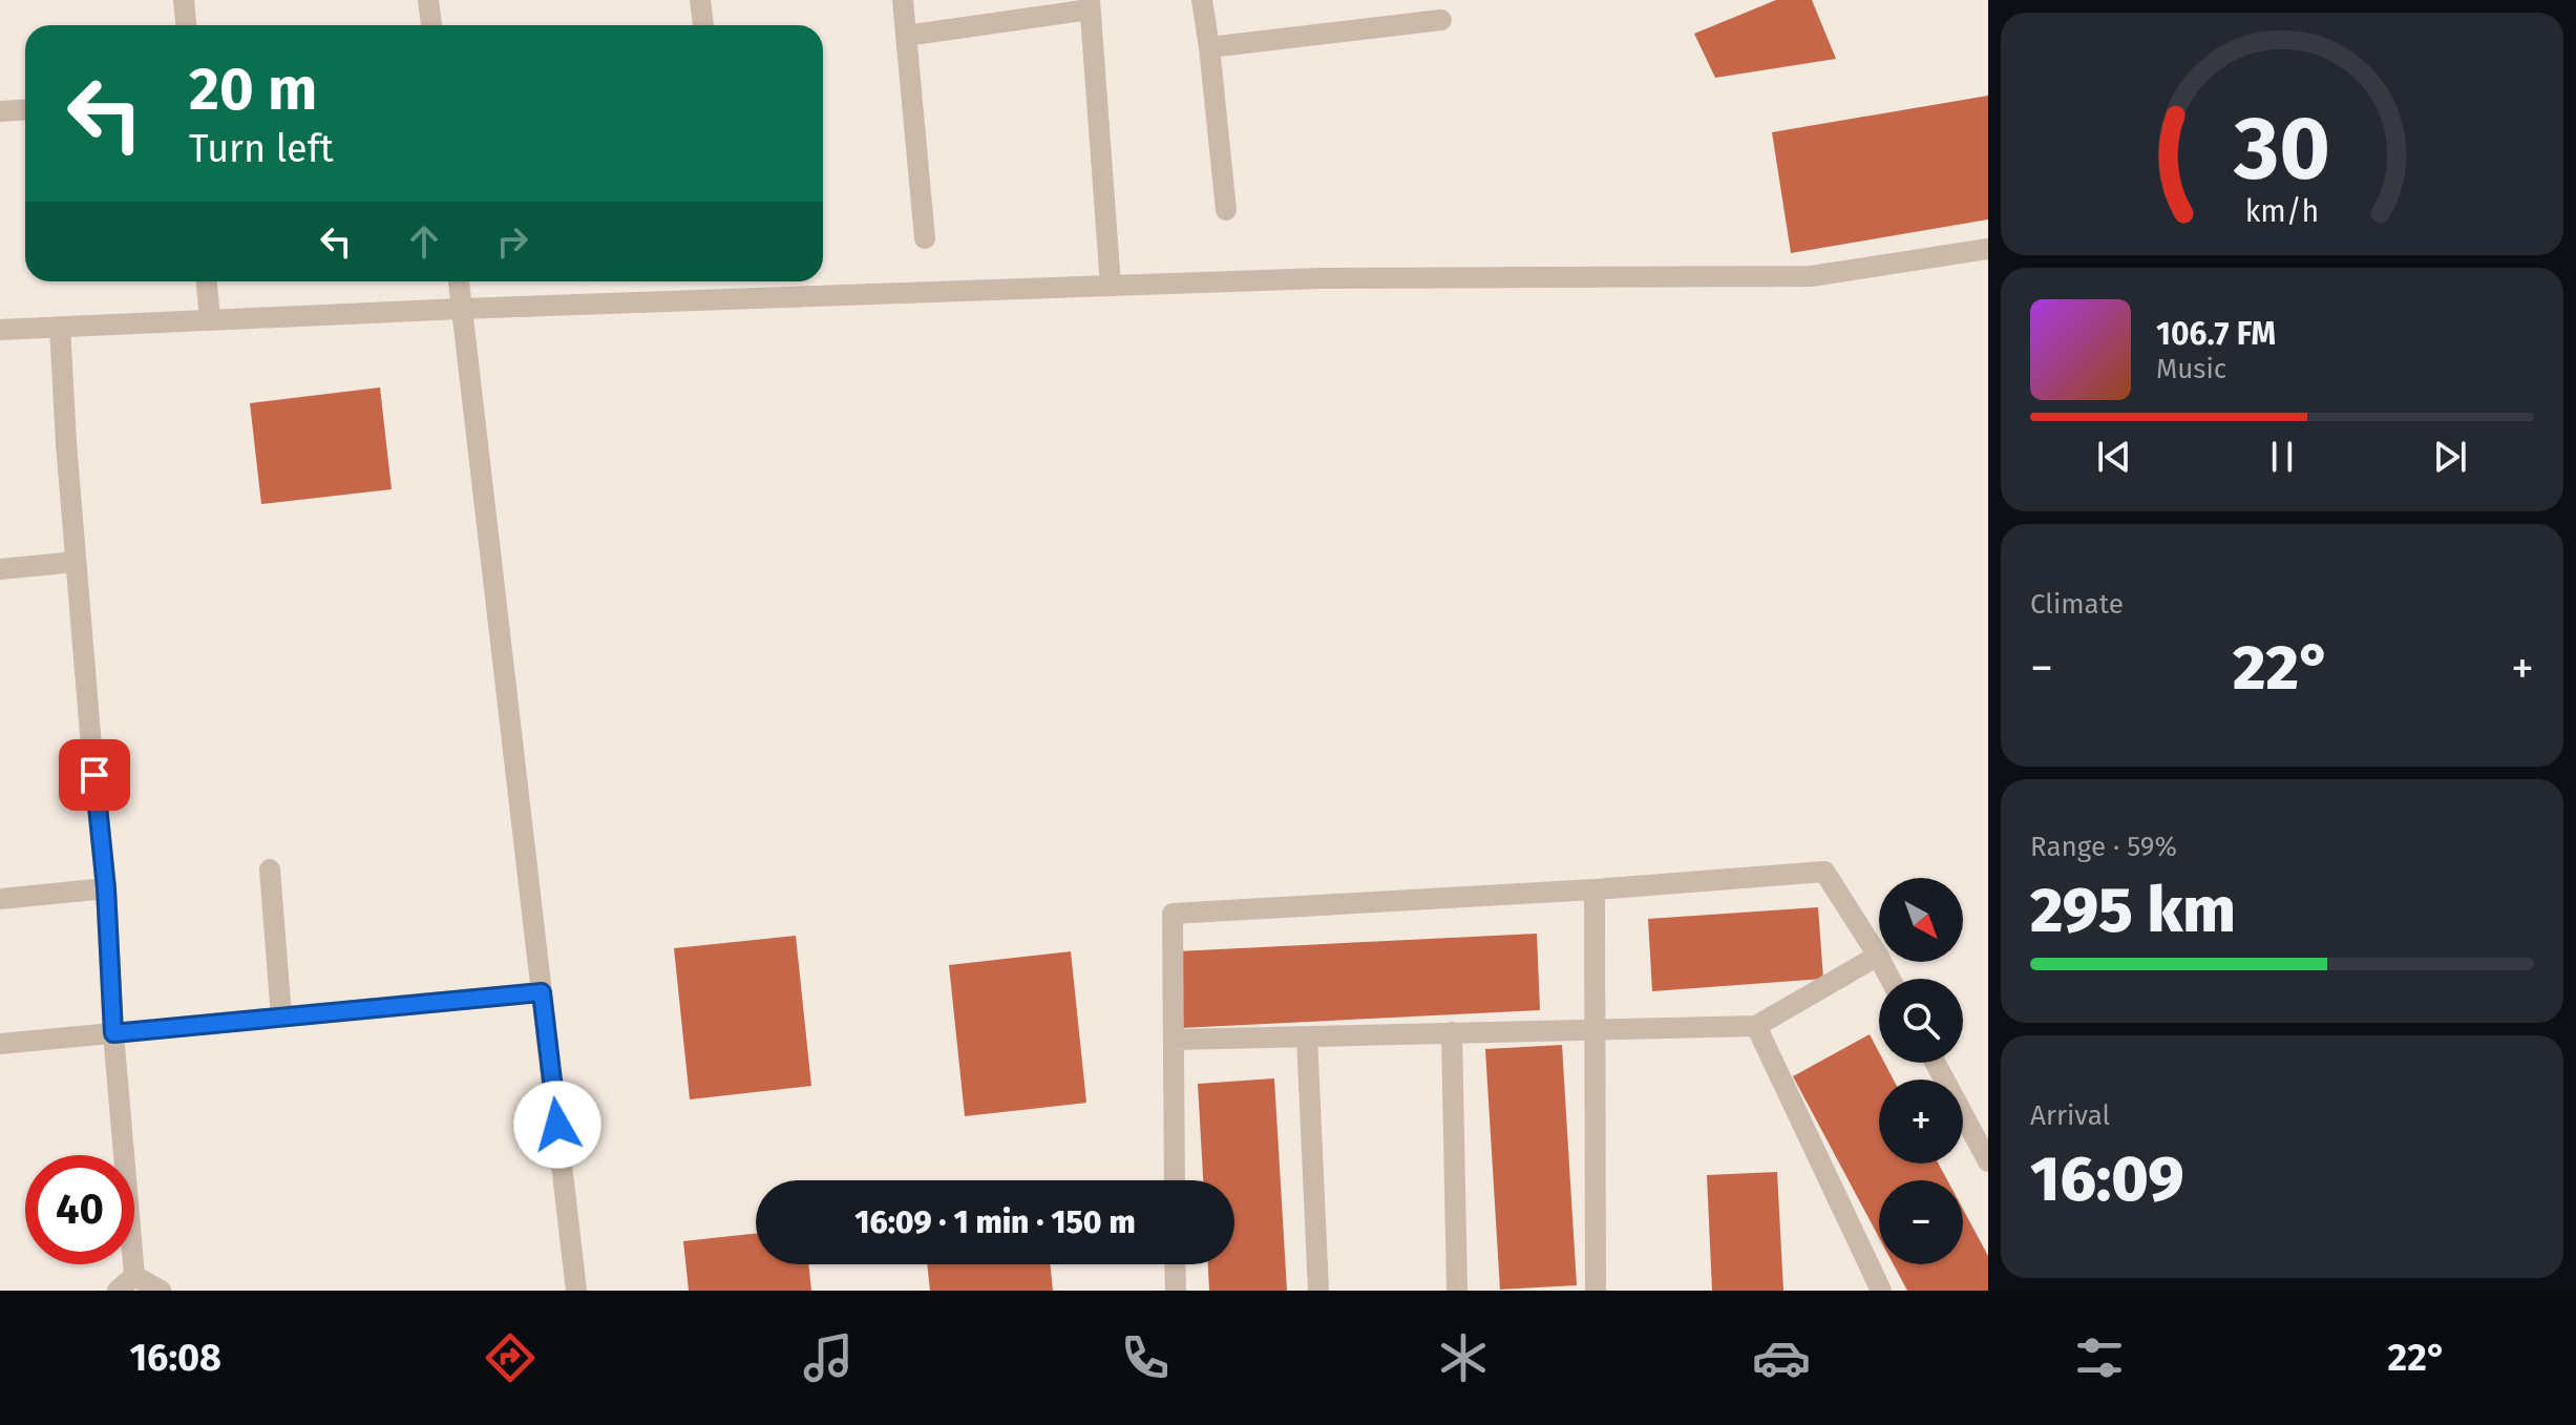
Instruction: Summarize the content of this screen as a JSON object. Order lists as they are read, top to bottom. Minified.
{"north":"bottom right","page":{"turn":["20 m","Turn left"],"song":["106.7 FM","Music"],"tile":["Climate",["Range · 59%","295 km"],["Arrival","16:09"]],"heat":["−","22°","+"],"map_buttons":["+","−"],"limit":"40","trip":"16:09 · 1 min · 150 m","tabs":["16:08","22°"],"gauge":["30","km/h"]}}
